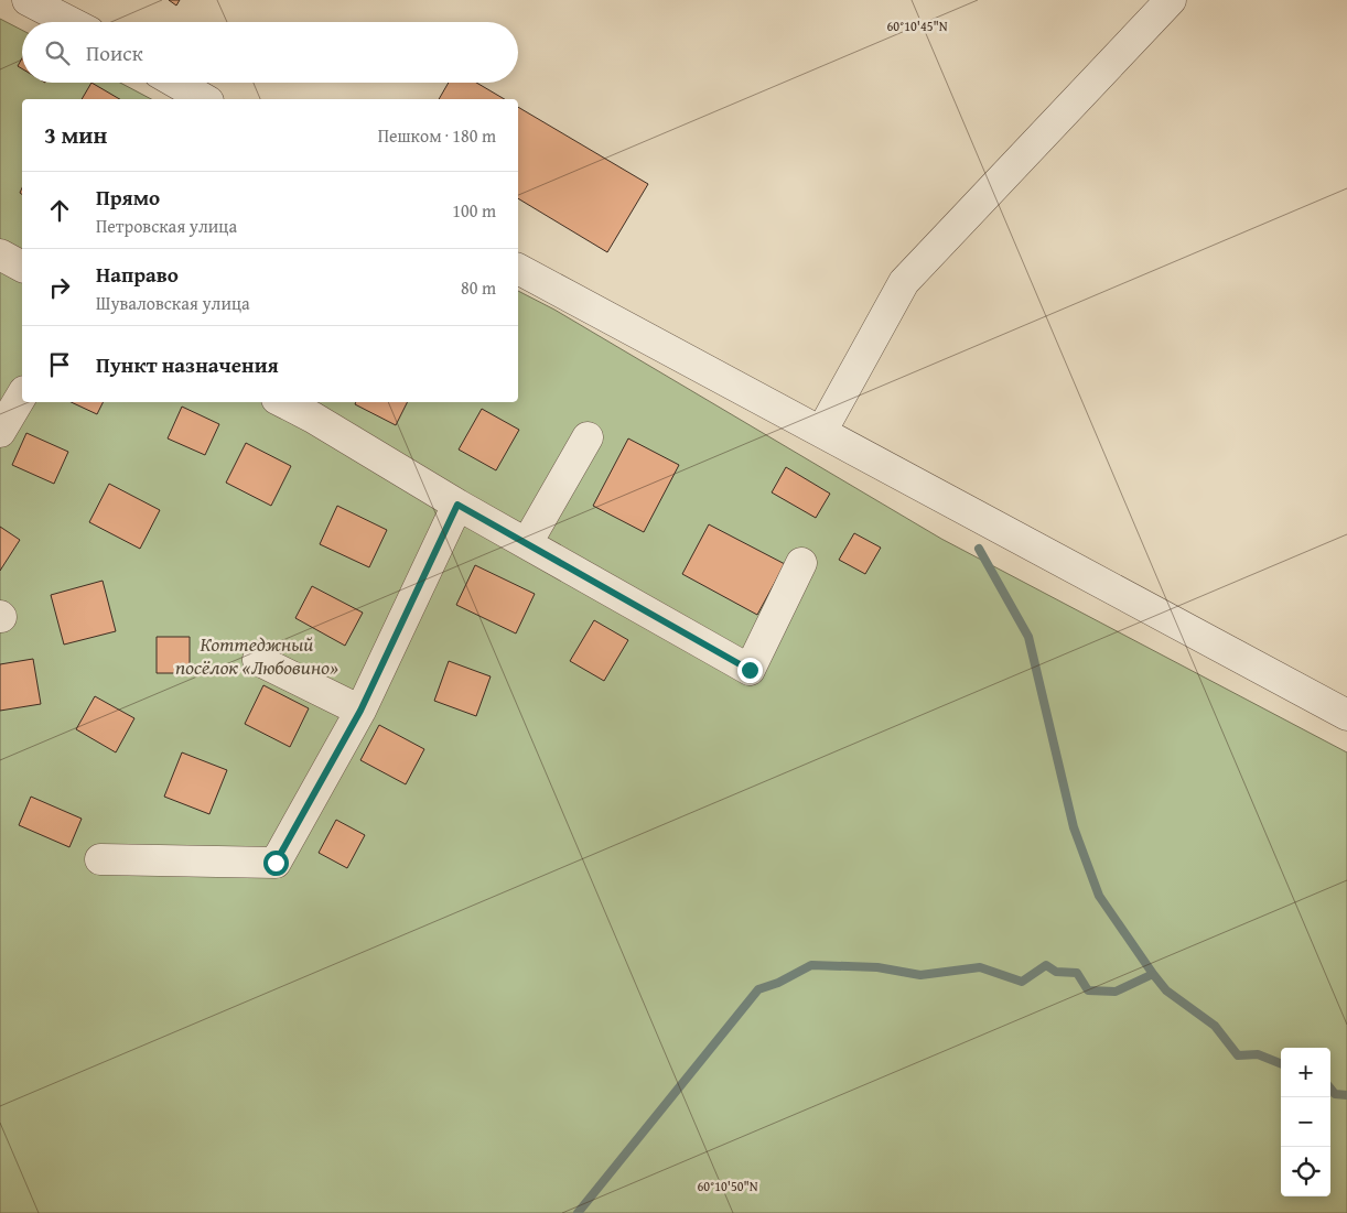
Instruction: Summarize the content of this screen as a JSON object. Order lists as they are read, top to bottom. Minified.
{"parks":["Коттеджный посёлок «Любовино»"],"page":{"search":"Поиск","heading":["3 мин","Пешком · 180 m"],"list":[["Прямо","Петровская улица","100 m"],["Направо","Шуваловская улица","80 m"],"Пункт назначения"],"map_buttons":["+","−"]},"coordinates":["60°10'45\"N","60°10'50\"N"]}
